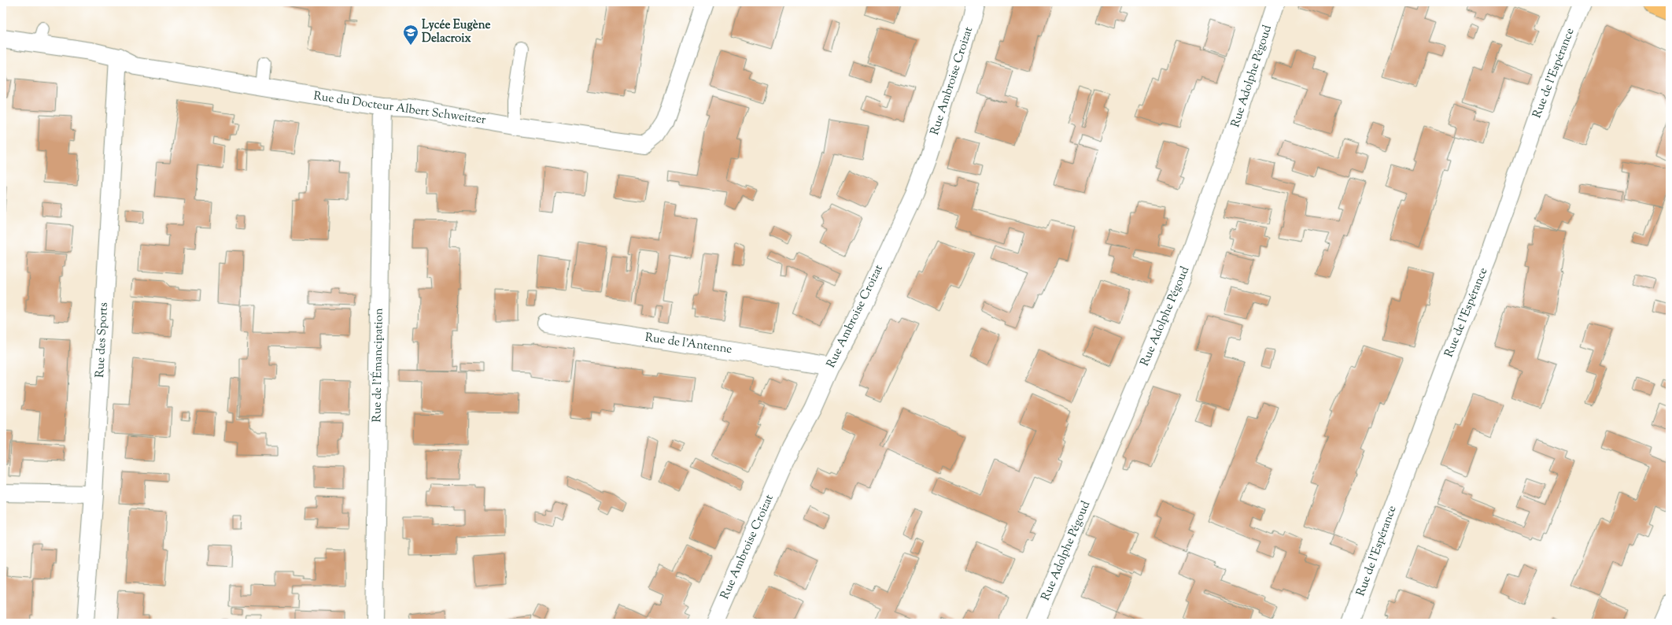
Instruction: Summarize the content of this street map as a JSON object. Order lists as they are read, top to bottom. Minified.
{"streets":{"street":["Rue de l'Espérance","Rue Adolphe Pégoud","Rue Ambroise Croizat","Rue du Docteur Albert Schweitzer","Rue des Sports","Rue de l'Antenne","Rue de l'Émancipation"]},"crossings":[["Rue Ambroise Croizat","Rue de l'Antenne"],["Rue du Docteur Albert Schweitzer","Rue des Sports"],["Rue du Docteur Albert Schweitzer","Rue de l'Émancipation"]],"places":{"school or university":["Lycée Eugène Delacroix"]}}
